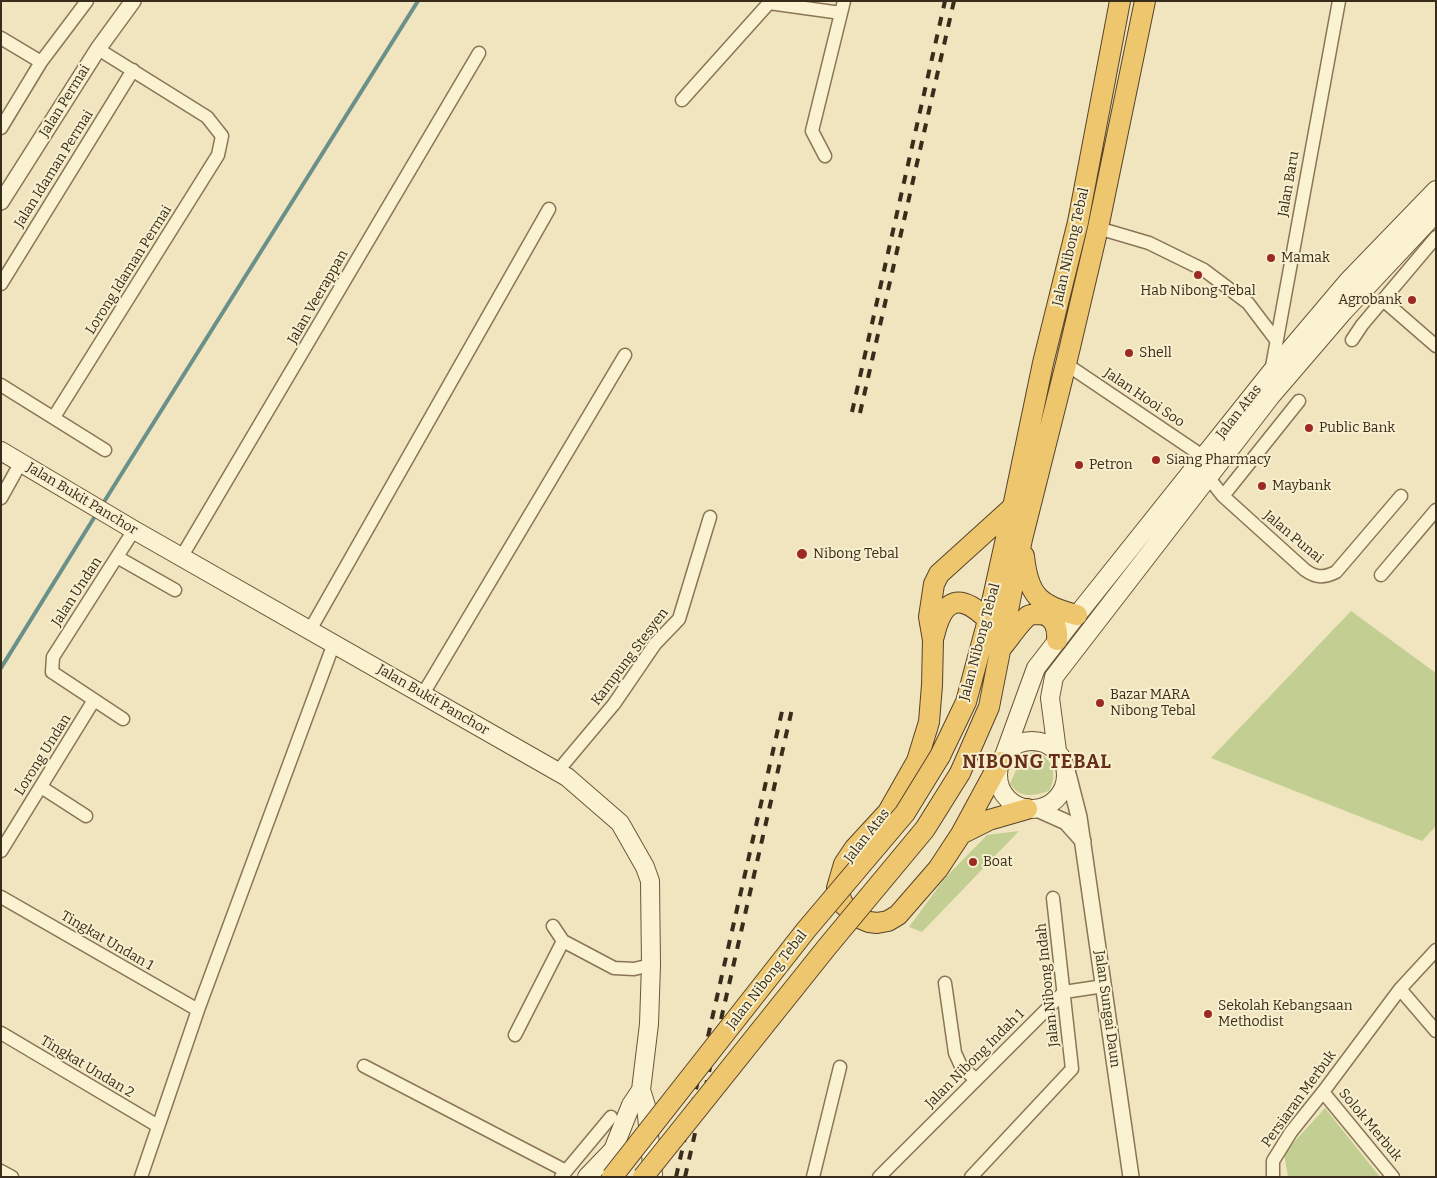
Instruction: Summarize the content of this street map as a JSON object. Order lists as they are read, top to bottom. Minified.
{"streets":{"highway":["Jalan Nibong Tebal","Jalan Atas"],"main road":["Jalan Bukit Panchor"],"street":["Jalan Permai","Jalan Idaman Permai","Jalan Baru","Lorong Idaman Permai","Jalan Veerappan","Jalan Hooi Soo","Jalan Punai","Jalan Undan","Kampung Stesyen","Lorong Undan","Tingkat Undan 1","Jalan Nibong Indah","Jalan Sungai Daun","Jalan Nibong Indah 1","Tingkat Undan 2","Persiaran Merbuk","Solok Merbuk"]},"crossings":[["Jalan Idaman Permai","Lorong Idaman Permai"],["Jalan Baru","Jalan Atas"],["Jalan Nibong Tebal","Jalan Hooi Soo"],["Jalan Nibong Tebal","Jalan Bukit Panchor"],["Jalan Veerappan","Jalan Bukit Panchor"],["Jalan Hooi Soo","Jalan Atas"],["Jalan Atas","Jalan Punai"],["Jalan Atas","Jalan Sungai Daun"],["Jalan Bukit Panchor","Jalan Undan"],["Jalan Bukit Panchor","Kampung Stesyen"],["Jalan Undan","Lorong Undan"],["Jalan Nibong Indah","Jalan Nibong Indah 1"],["Persiaran Merbuk","Solok Merbuk"]],"districts":["NIBONG TEBAL"],"places":["Mamak","Hab Nibong Tebal","Agrobank","Shell","Public Bank","Siang Pharmacy","Petron","Maybank","Nibong Tebal","Bazar MARA Nibong Tebal","Boat","Sekolah Kebangsaan Methodist"]}
